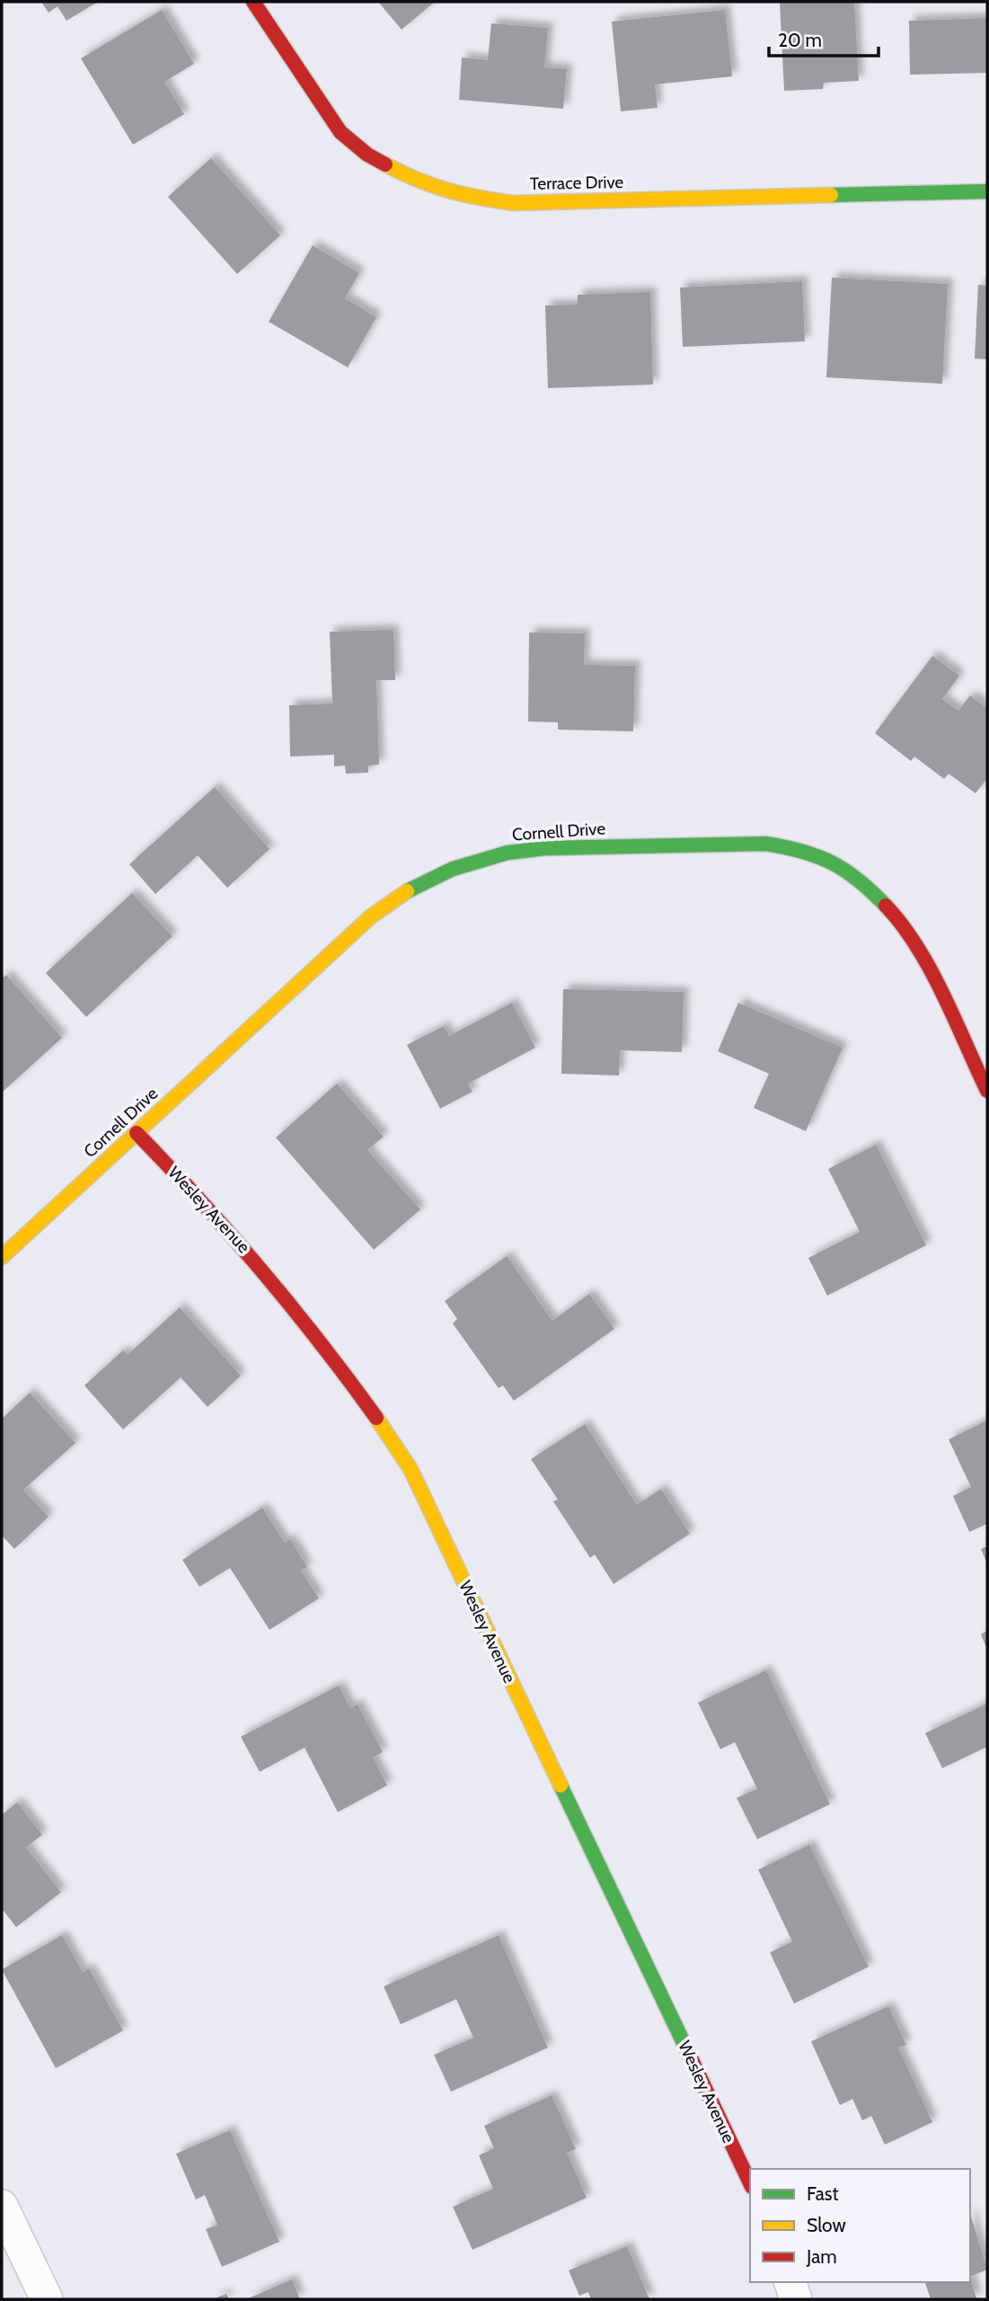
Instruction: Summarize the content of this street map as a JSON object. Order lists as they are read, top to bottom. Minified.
{"streets":{"street":["Terrace Drive","Cornell Drive","Wesley Avenue"]},"crossings":[["Cornell Drive","Wesley Avenue"]],"legend":["Fast","Slow","Jam"],"scale_bar":"20 m"}
